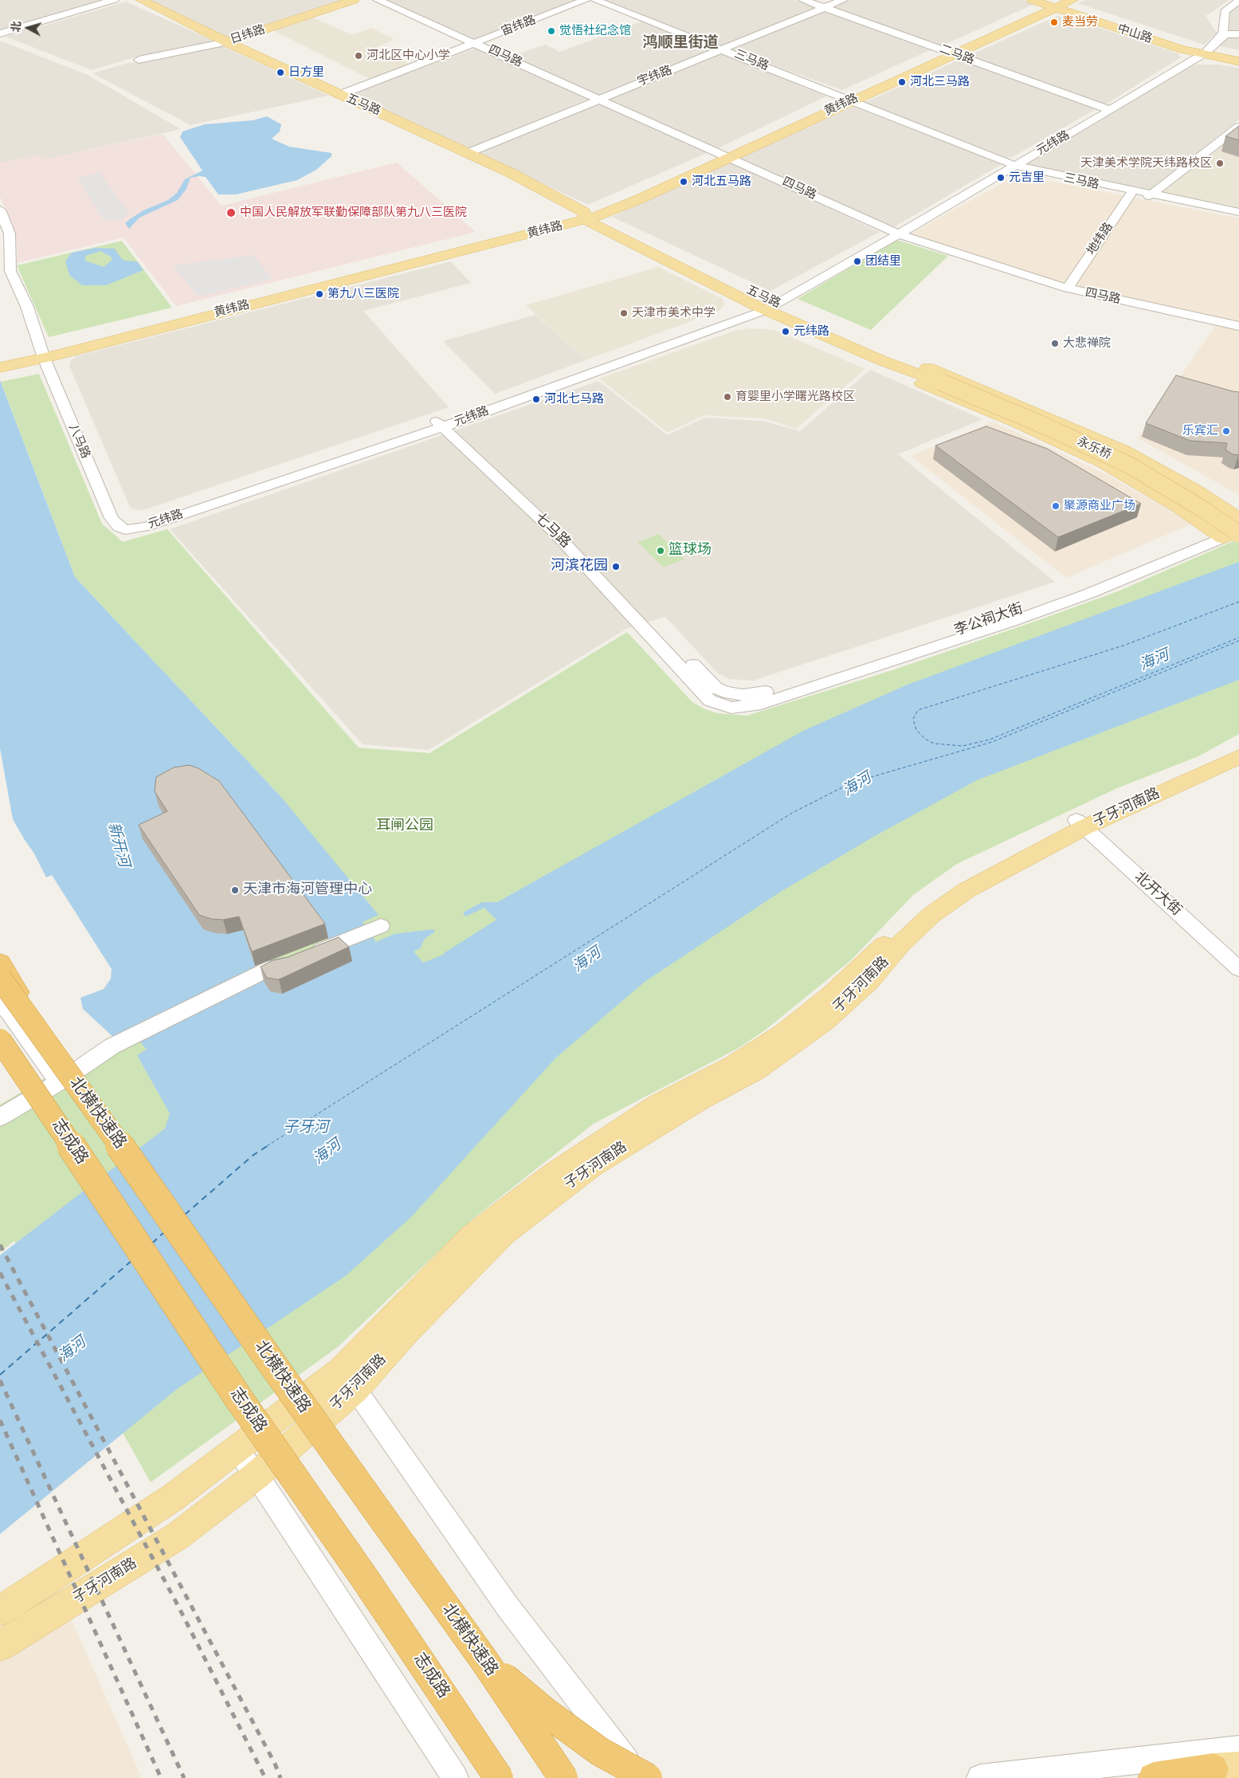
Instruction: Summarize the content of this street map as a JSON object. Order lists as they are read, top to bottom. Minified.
{"streets":{"highway":["北横快速路","志成路"],"main road":["中山路","日纬路","五马路","黄纬路","永乐桥","李公祠大街","子牙河南路"],"street":["宙纬路","二马路","四马路","三马路","宇纬路","元纬路","地纬路","八马路","七马路","北开大街"]},"crossings":[["宙纬路","四马路"],["宙纬路","五马路"],["中山路","黄纬路"],["日纬路","五马路"],["二马路","宇纬路"],["二马路","黄纬路"],["二马路","元纬路"],["四马路","宇纬路"],["四马路","黄纬路"],["四马路","元纬路"],["四马路","地纬路"],["三马路","宇纬路"],["三马路","黄纬路"],["三马路","元纬路"],["三马路","地纬路"],["宇纬路","五马路"],["五马路","黄纬路"],["五马路","元纬路"],["五马路","永乐桥"],["黄纬路","八马路"],["元纬路","八马路"],["元纬路","七马路"],["永乐桥","李公祠大街"],["七马路","李公祠大街"],["子牙河南路","北开大街"]],"districts":["鸿顺里街道"],"water":["海河","新开河","子牙河"],"parks":["耳闸公园"],"places":["麦当劳","觉悟社纪念馆","河北区中心小学","日方里","河北三马路","天津美术学院天纬路校区","元吉里","河北五马路","中国人民解放军联勤保障部队第九八三医院","团结里","第九八三医院","天津市美术中学","元纬路","大悲禅院","育婴里小学曙光路校区","河北七马路","乐宾汇","聚源商业广场","篮球场","河滨花园","天津市海河管理中心"],"north":"left"}
